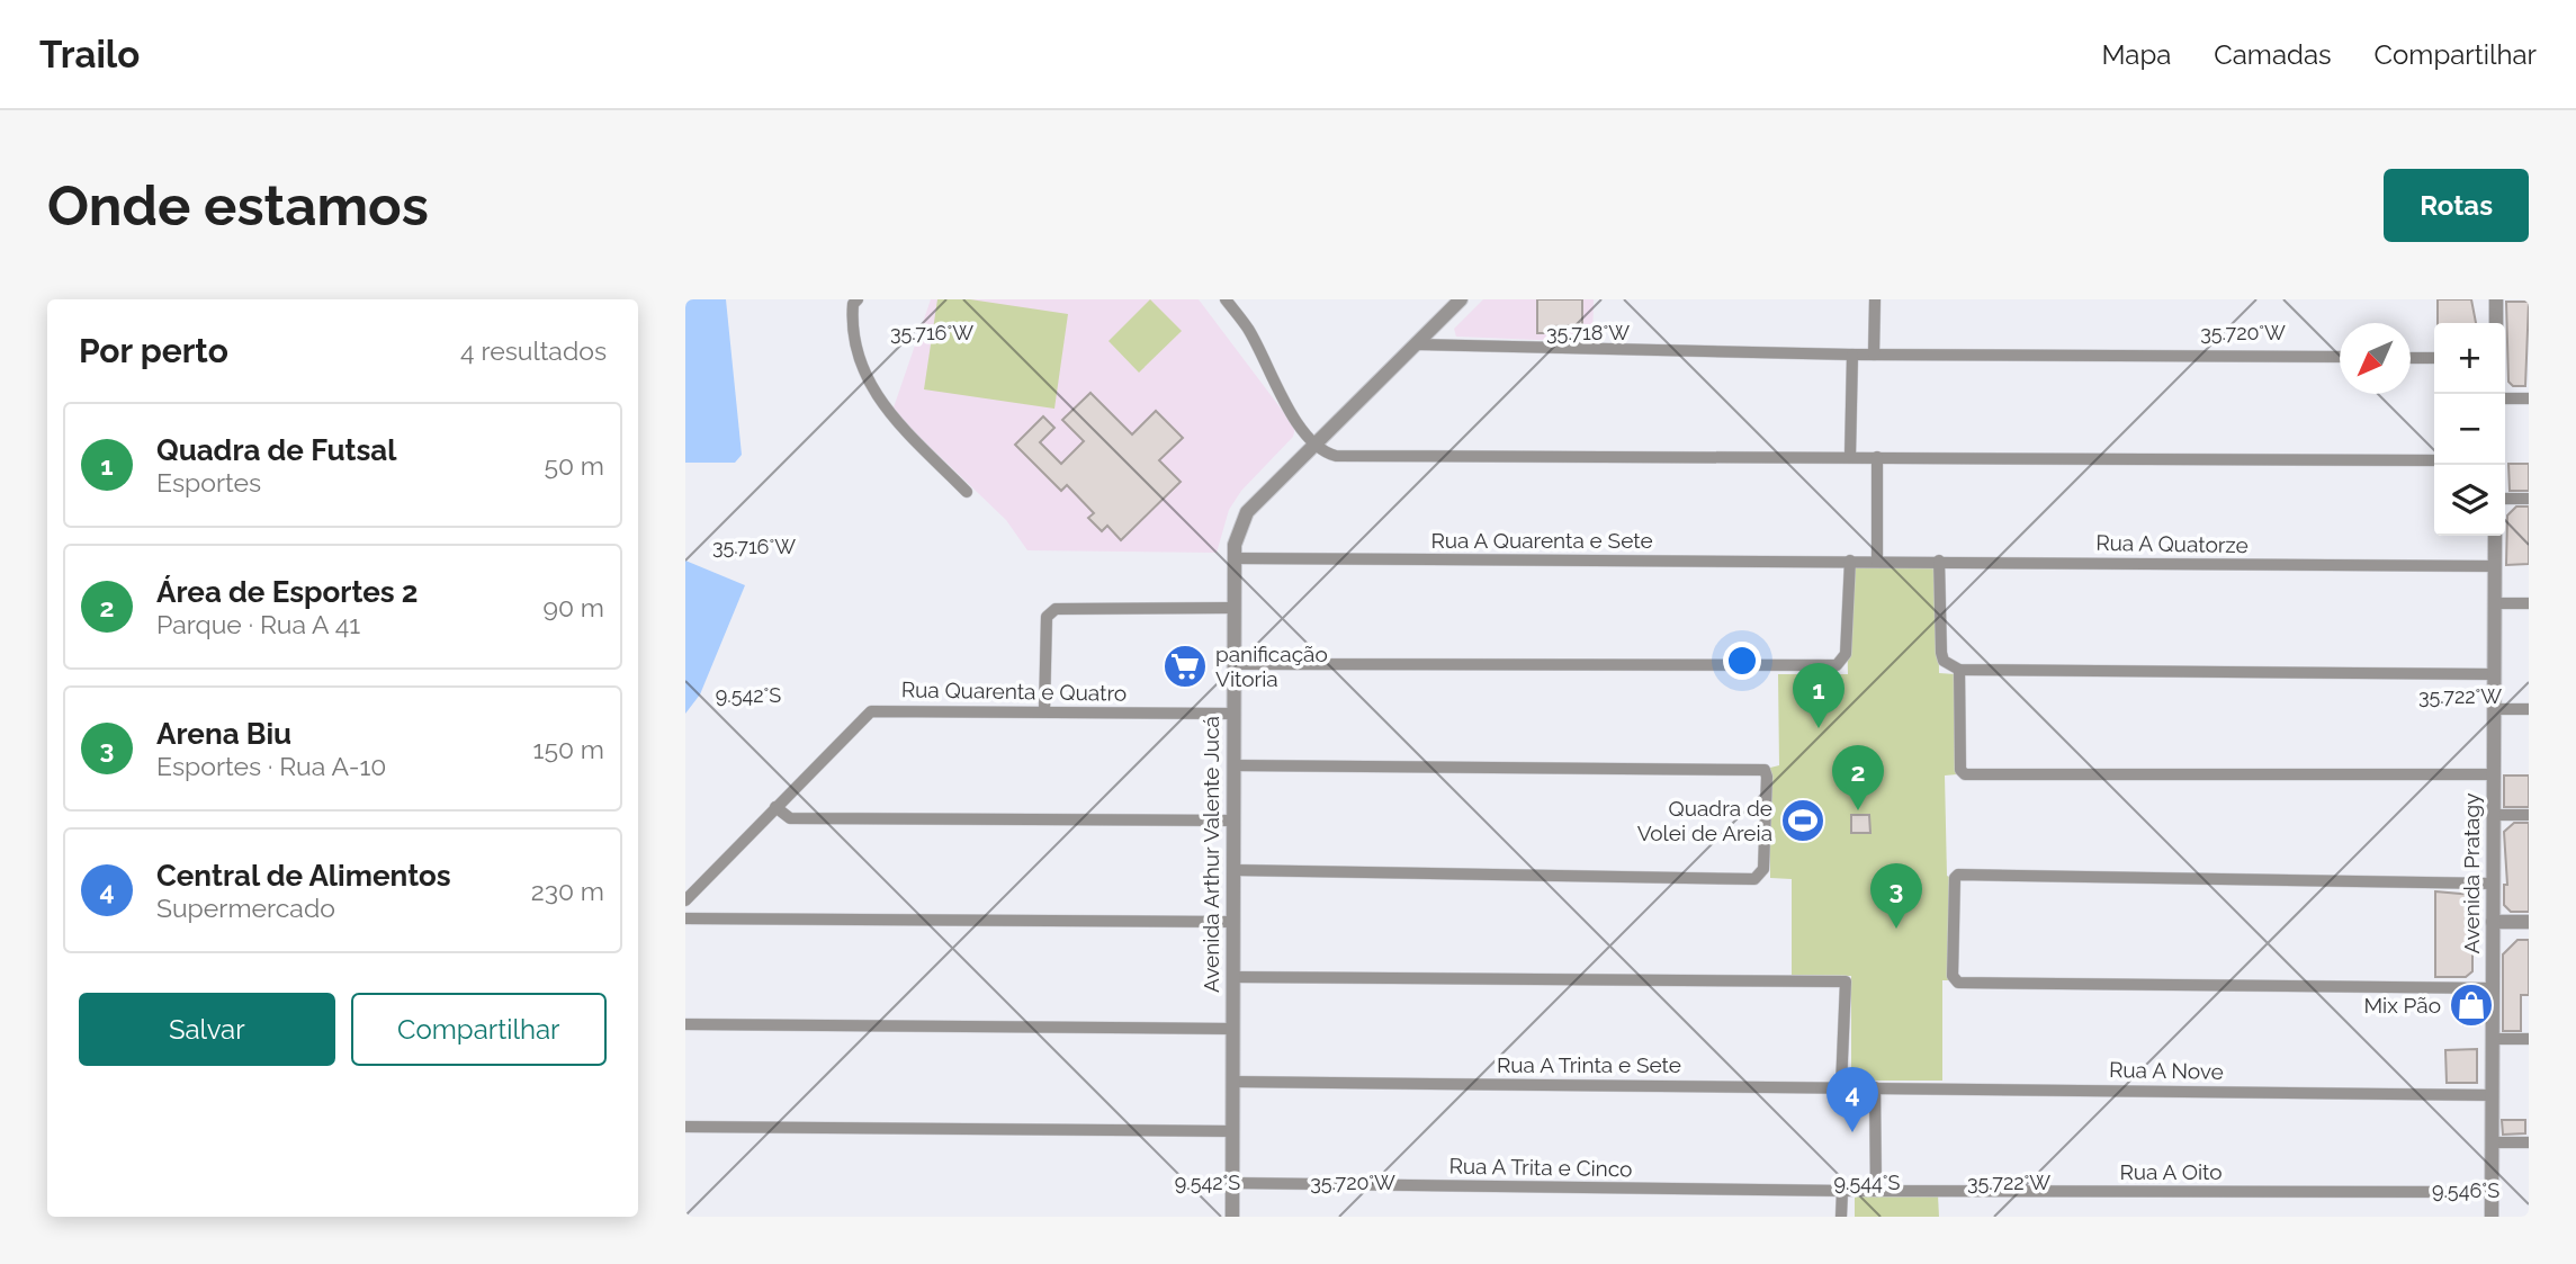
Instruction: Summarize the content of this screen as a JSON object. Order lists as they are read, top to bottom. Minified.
{"streets":{"street":["Rua A Quarenta e Sete","Rua A Quatorze","Rua Quarenta e Quatro","Avenida Arthur Valente Jucá","Avenida Pratagy","Rua A Trinta e Sete","Rua A Nove","Rua A Trita e Cinco","Rua A Oito"]},"crossings":[["Rua A Quarenta e Sete","Rua A Quatorze"],["Rua A Quarenta e Sete","Avenida Arthur Valente Jucá"],["Rua A Quatorze","Avenida Pratagy"],["Rua Quarenta e Quatro","Avenida Arthur Valente Jucá"],["Avenida Arthur Valente Jucá","Rua A Trinta e Sete"],["Avenida Arthur Valente Jucá","Rua A Trita e Cinco"],["Avenida Pratagy","Rua A Nove"],["Avenida Pratagy","Rua A Oito"],["Rua A Trinta e Sete","Rua A Nove"],["Rua A Trita e Cinco","Rua A Oito"]],"places":{"supermarket":["panificação Vitoria"],"sports":["Quadra de Volei de Areia"],"shop":["Mix Pão"]},"north":"bottom left","page":{"header":"Trailo","nav":["Mapa","Camadas","Compartilhar"],"buttons":["Rotas",["Salvar","Compartilhar"]],"title":"Onde estamos","heading":["Por perto","4 resultados"],"map_buttons":["+","−"],"list":[{"mark":"1","name":"Quadra de Futsal","note":"Esportes","value":"50 m"},{"mark":"2","name":"Área de Esportes 2","note":"Parque · Rua A 41","value":"90 m"},{"mark":"3","name":"Arena Biu","note":"Esportes · Rua A-10","value":"150 m"},{"mark":"4","name":"Central de Alimentos","note":"Supermercado","value":"230 m"}],"pins":["1","2","3","4"]},"coordinates":["35.716°W","35.718°W","35.720°W","9.542°S","35.722°W","9.544°S","9.546°S"]}
